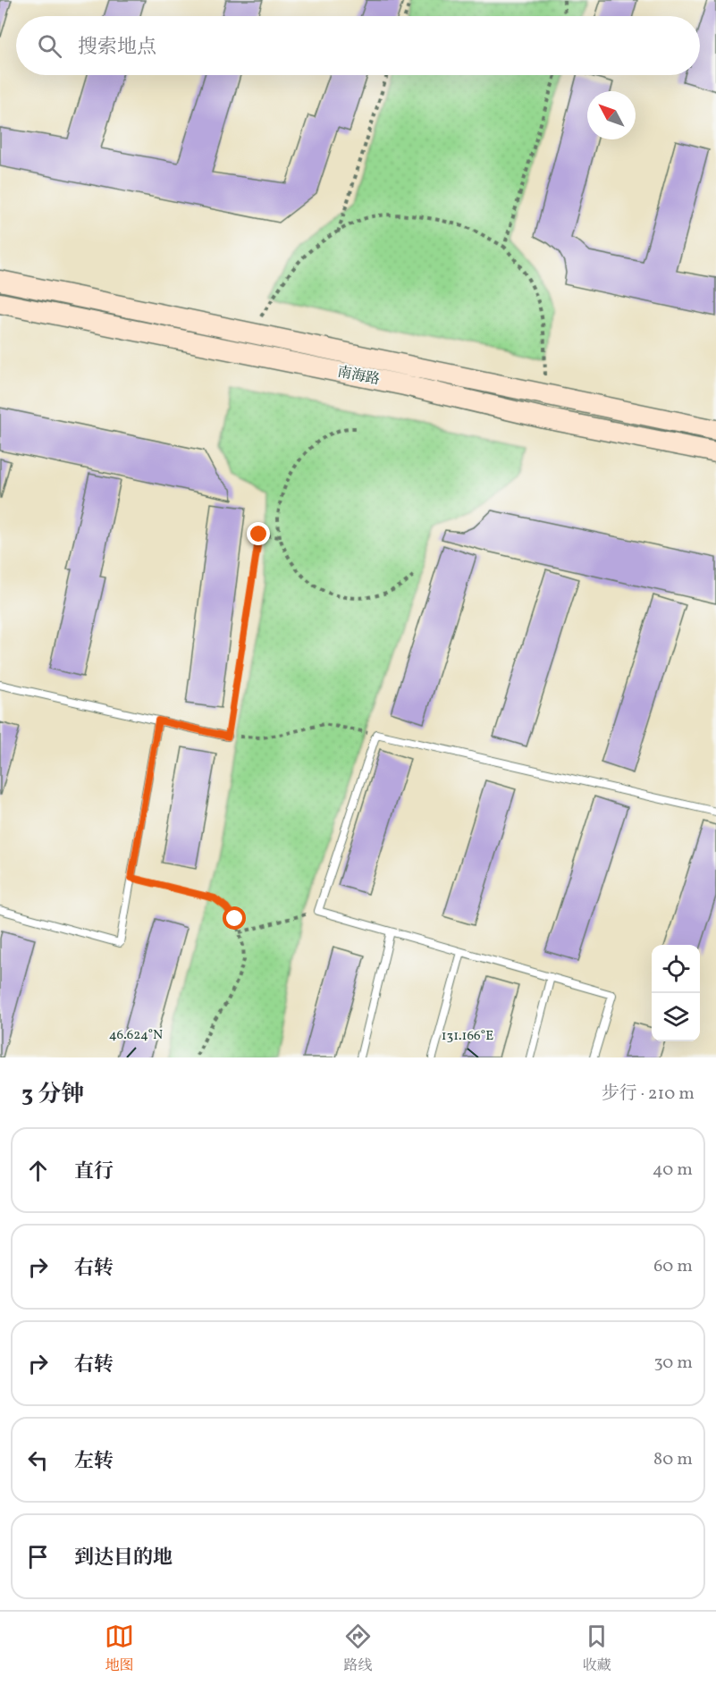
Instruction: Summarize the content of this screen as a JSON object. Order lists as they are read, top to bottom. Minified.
{"streets":{"main road":["南海路"]},"north":"top left","page":{"search":"搜索地点","heading":["3 分钟","步行 · 210 m"],"list":[["直行","40 m"],["右转","60 m"],["右转","30 m"],["左转","80 m"],"到达目的地"],"nav":["地图","路线","收藏"]},"coordinates":["46.624°N","131.166°E"]}
